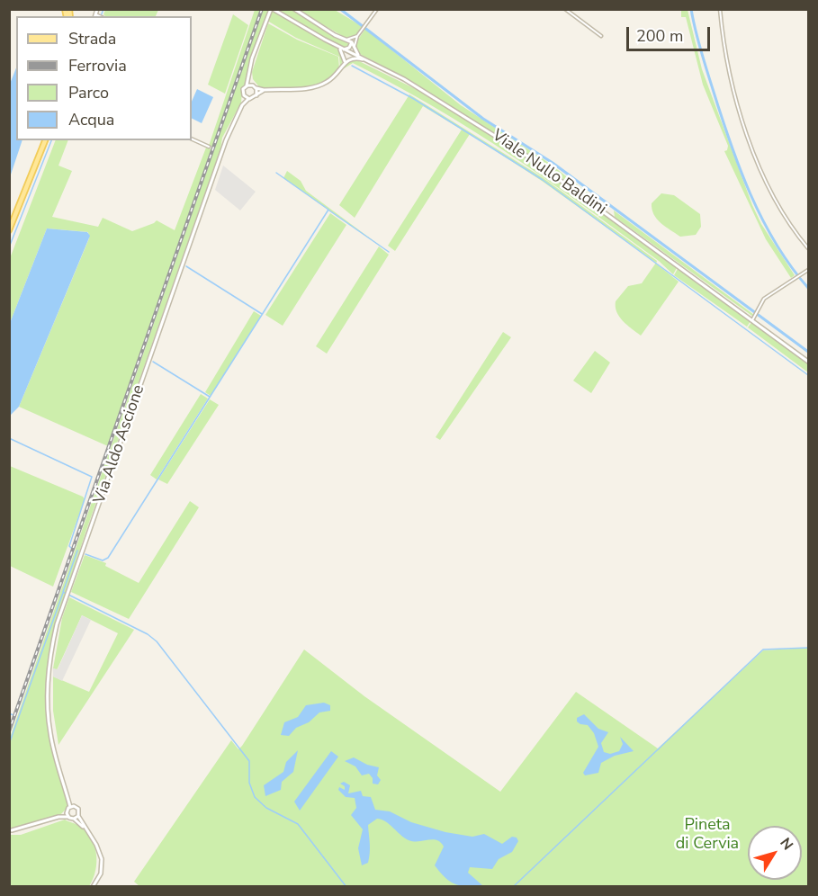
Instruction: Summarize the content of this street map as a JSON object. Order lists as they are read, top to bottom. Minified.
{"streets":{"street":["Viale Nullo Baldini","Via Aldo Ascione"]},"parks":["Pineta di Cervia"],"legend":["Strada","Ferrovia","Parco","Acqua"],"scale_bar":"200 m","north":"top right"}
